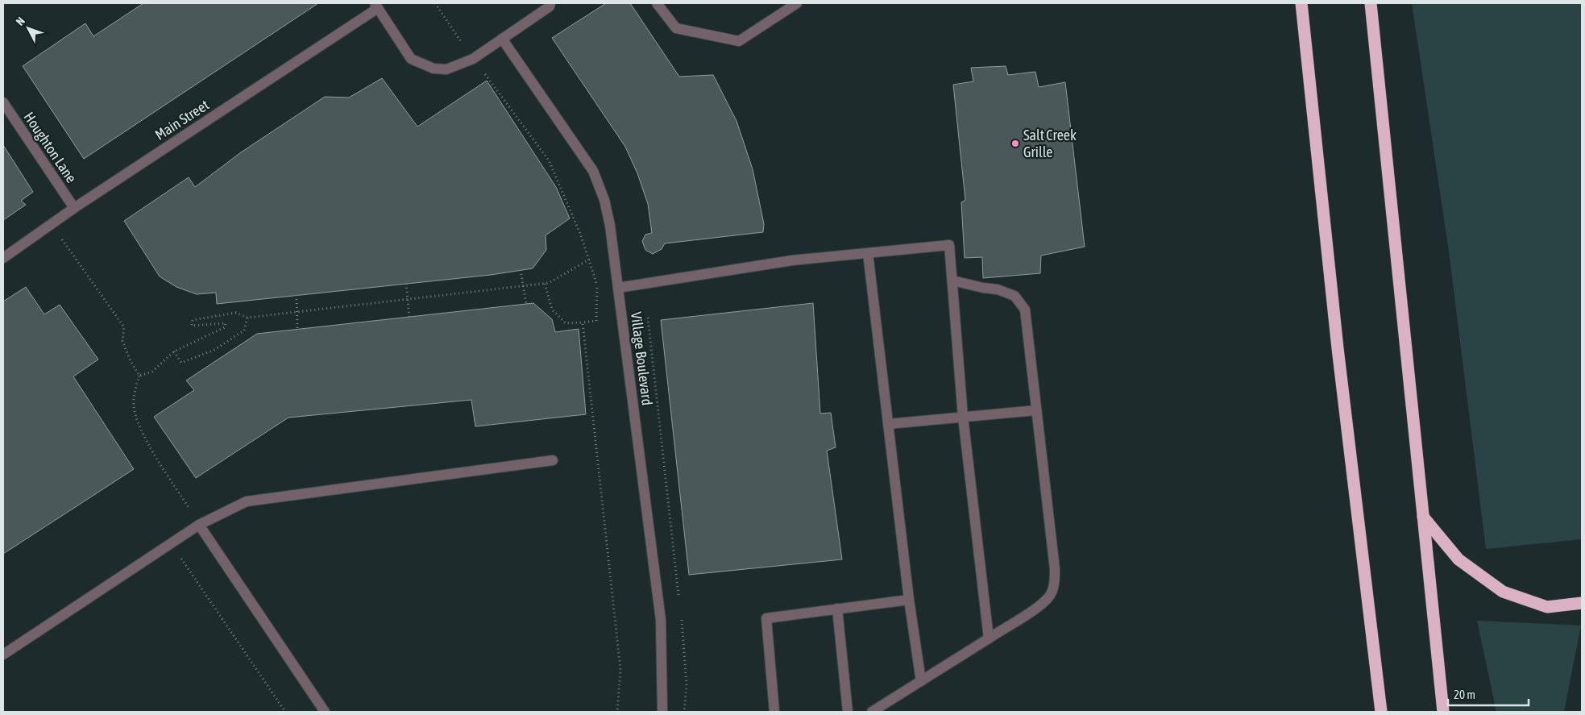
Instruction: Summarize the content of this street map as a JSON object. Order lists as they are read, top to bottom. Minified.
{"streets":{"street":["Main Street","Houghton Lane","Village Boulevard"]},"crossings":[["Main Street","Houghton Lane"]],"places":["Salt Creek Grille"],"scale_bar":"20 m","north":"top left"}
